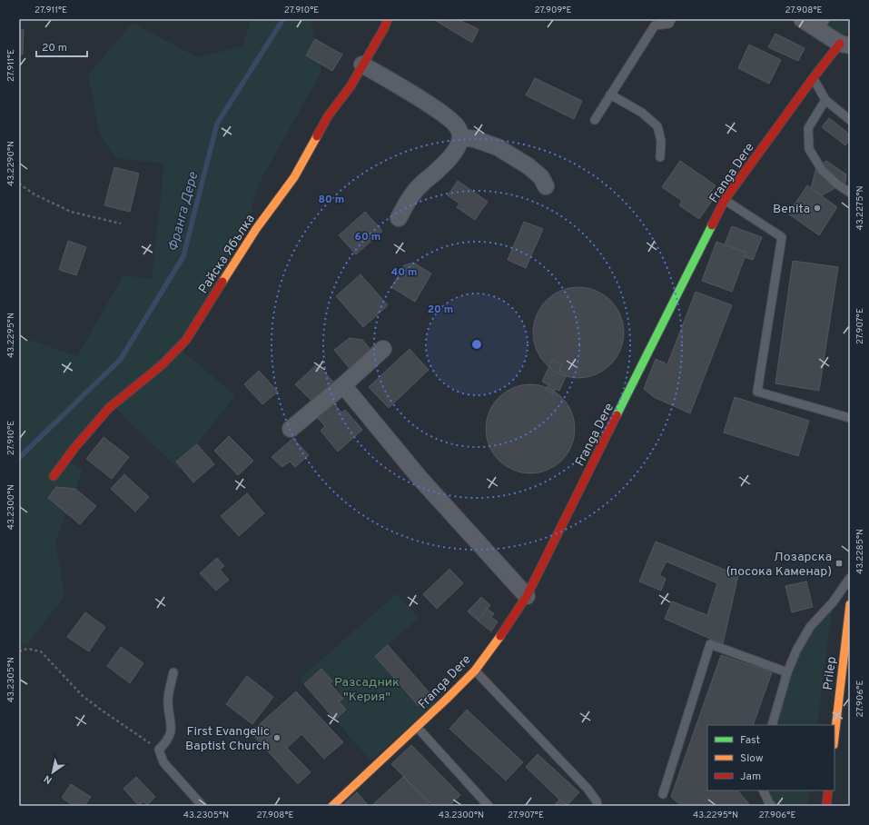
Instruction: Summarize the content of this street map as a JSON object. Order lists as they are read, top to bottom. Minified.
{"streets":{"street":["Franga Dere","Райска Ябълка","Prilep"]},"water":["Франга Дере"],"parks":["Разсадник \"Керия\""],"places":{"other":["Benita","First Evangelic Baptist Church"],"transit":["Лозарска (посока Каменар)"]},"legend":["Fast","Slow","Jam"],"scale_bar":"20 m","north":"bottom left","coordinates":["27.911°E","27.910°E","27.909°E","27.908°E","43.2290°N","43.2275°N","27.907°E","43.2295°N","43.2300°N","43.2285°N","43.2305°N","27.906°E"],"rings":["80 m","60 m","40 m","20 m"]}
